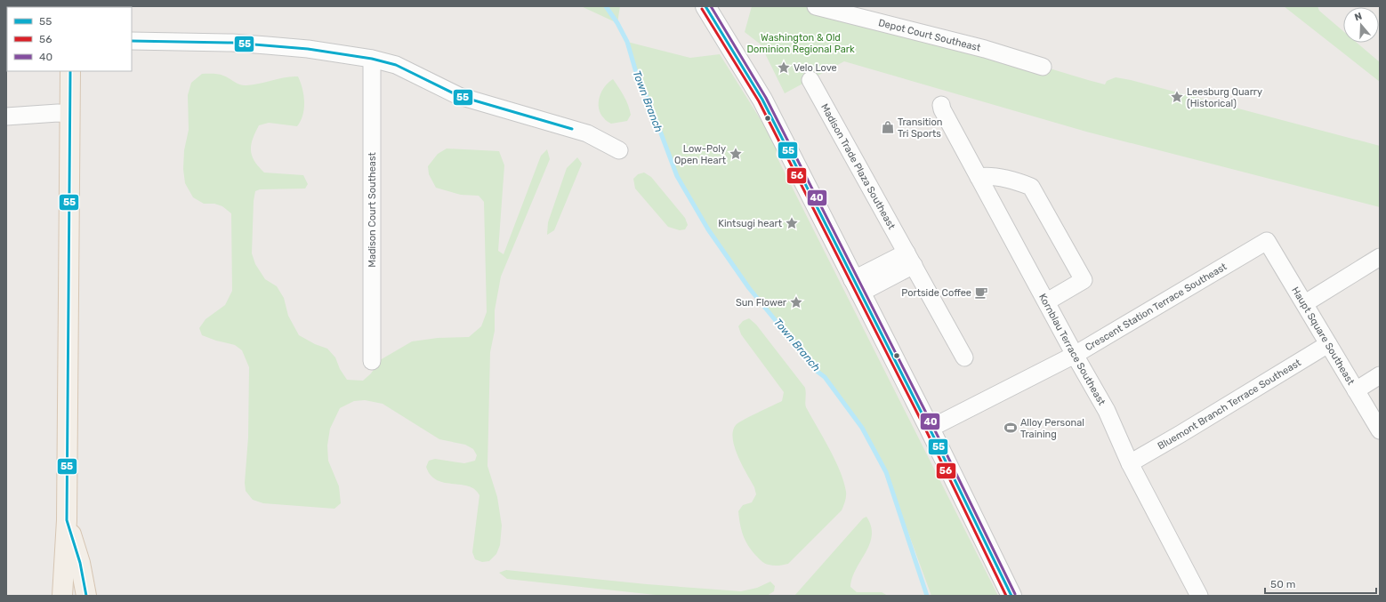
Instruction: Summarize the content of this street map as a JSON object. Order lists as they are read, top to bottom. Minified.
{"streets":{"street":["Depot Court Southeast","Madison Trade Plaza Southeast","Madison Court Southeast","Crescent Station Terrace Southeast","Haupt Square Southeast","Kornblau Terrace Southeast","Bluemont Branch Terrace Southeast"]},"crossings":[["Crescent Station Terrace Southeast","Haupt Square Southeast"],["Crescent Station Terrace Southeast","Kornblau Terrace Southeast"],["Haupt Square Southeast","Bluemont Branch Terrace Southeast"],["Kornblau Terrace Southeast","Bluemont Branch Terrace Southeast"]],"water":["Town Branch"],"parks":["Washington & Old Dominion Regional Park"],"places":{"place":["Velo Love","Leesburg Quarry (Historical)","Low-Poly Open Heart","Kintsugi heart","Sun Flower"],"shop":["Transition Tri Sports"],"cafe":["Portside Coffee"],"sports":["Alloy Personal Training"]},"lines":["transit line 55","transit line 40","transit line 56"],"legend":["55","56","40"],"scale_bar":"50 m","north":"top"}
